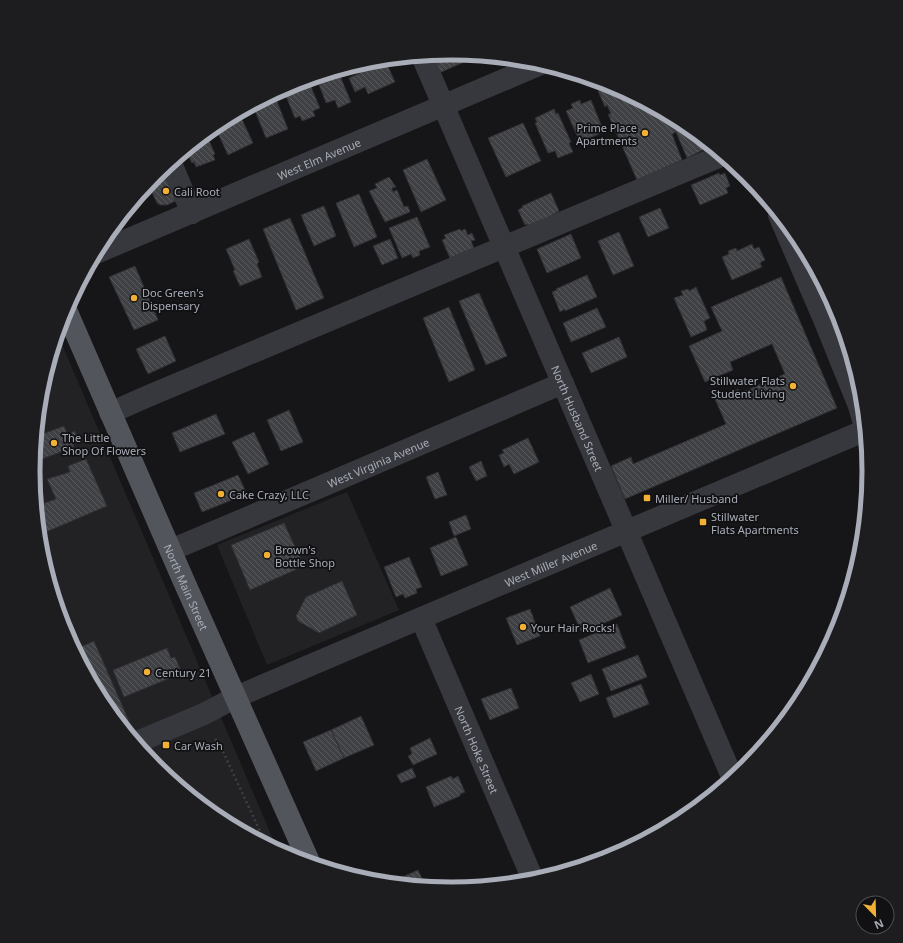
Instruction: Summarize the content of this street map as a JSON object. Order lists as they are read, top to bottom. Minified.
{"streets":{"main road":["North Main Street"],"street":["West Elm Avenue","North Husband Street","West Virginia Avenue","West Miller Avenue","North Hoke Street"]},"crossings":[["West Elm Avenue","North Husband Street"],["North Husband Street","West Virginia Avenue"],["North Husband Street","West Miller Avenue"],["West Virginia Avenue","North Main Street"],["West Miller Avenue","North Main Street"],["West Miller Avenue","North Hoke Street"]],"places":{"other":["Prime Place Apartments","Cali Root","Doc Green's Dispensary","Stillwater Flats Student Living","The Little Shop Of Flowers","Cake Crazy, LLC","Brown's Bottle Shop","Your Hair Rocks!","Century 21"],"transit":["Miller/ Husband","Stillwater Flats Apartments","Car Wash"]},"north":"bottom right"}
